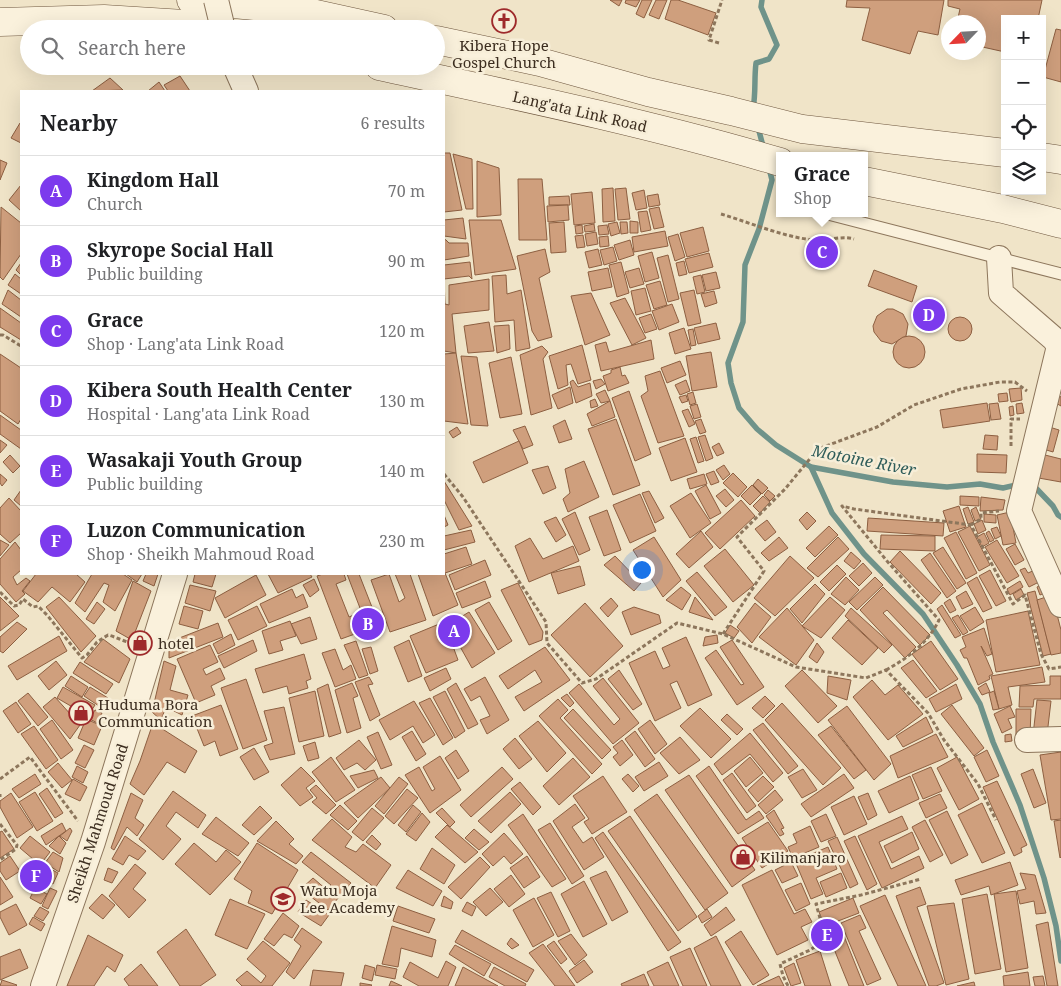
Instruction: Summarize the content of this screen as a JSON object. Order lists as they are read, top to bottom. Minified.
{"streets":{"main road":["Lang'ata Link Road"],"street":["Sheikh Mahmoud Road"]},"water":["Motoine River"],"places":{"church":["Kibera Hope Gospel Church"],"shop":["hotel","Huduma Bora Communication","Kilimanjaro"],"school or university":["Watu Moja Lee Academy"]},"north":"bottom left","page":{"map_buttons":["+","−"],"search":"Search here","heading":["Nearby","6 results"],"popup":["Grace","Shop"],"list":[{"mark":"A","name":"Kingdom Hall","note":"Church","value":"70 m"},{"mark":"B","name":"Skyrope Social Hall","note":"Public building","value":"90 m"},{"mark":"C","name":"Grace","note":"Shop · Lang'ata Link Road","value":"120 m"},{"mark":"D","name":"Kibera South Health Center","note":"Hospital · Lang'ata Link Road","value":"130 m"},{"mark":"E","name":"Wasakaji Youth Group","note":"Public building","value":"140 m"},{"mark":"F","name":"Luzon Communication","note":"Shop · Sheikh Mahmoud Road","value":"230 m"}],"pins":["C","D","B","A","F","E"]}}
